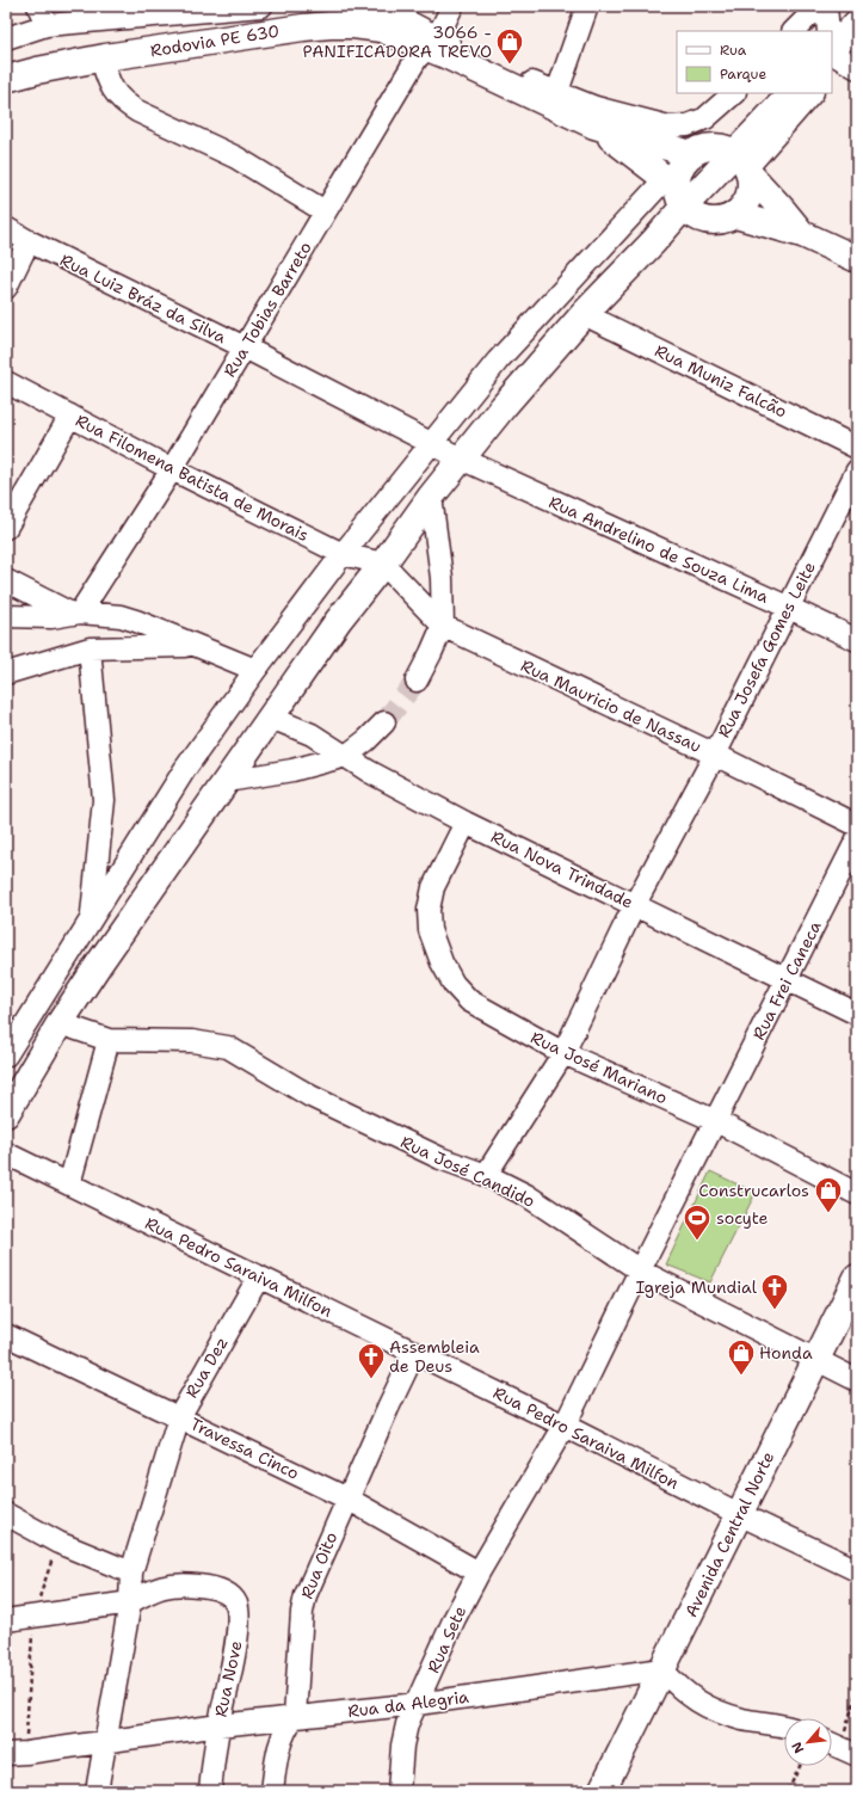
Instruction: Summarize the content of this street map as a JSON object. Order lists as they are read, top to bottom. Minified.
{"streets":{"main road":["Rodovia PE 630","Avenida Central Norte"],"street":["Rua Luiz Bráz da Silva","Rua Tobias Barreto","Rua Muniz Falcão","Rua Filomena Batista de Morais","Rua Andrelino de Souza Lima","Rua Josefa Gomes Leite","Rua Mauricio de Nassau","Rua Nova Trindade","Rua Frei Caneca","Rua José Mariano","Rua José Candido","Rua Pedro Saraiva Milfon","Rua Dez","Travessa Cinco","Rua Oito","Rua Sete","Rua Nove","Rua da Alegria"]},"crossings":[["Rodovia PE 630","Rua Tobias Barreto"],["Rua Luiz Bráz da Silva","Rua Tobias Barreto"],["Rua Luiz Bráz da Silva","Rua Andrelino de Souza Lima"],["Rua Tobias Barreto","Rua Filomena Batista de Morais"],["Rua Filomena Batista de Morais","Rua Mauricio de Nassau"],["Rua Andrelino de Souza Lima","Rua Josefa Gomes Leite"],["Rua Josefa Gomes Leite","Rua Mauricio de Nassau"],["Rua Josefa Gomes Leite","Rua Nova Trindade"],["Rua Josefa Gomes Leite","Rua José Mariano"],["Rua Josefa Gomes Leite","Rua José Candido"],["Rua Nova Trindade","Rua Frei Caneca"],["Rua Nova Trindade","Rua José Mariano"],["Rua Frei Caneca","Rua José Mariano"],["Rua Frei Caneca","Rua José Candido"],["Rua Frei Caneca","Rua Pedro Saraiva Milfon"],["Rua Frei Caneca","Rua Sete"],["Rua José Candido","Avenida Central Norte"],["Rua Pedro Saraiva Milfon","Rua Dez"],["Rua Pedro Saraiva Milfon","Avenida Central Norte"],["Rua Pedro Saraiva Milfon","Rua Oito"],["Rua Pedro Saraiva Milfon","Rua Sete"],["Rua Dez","Travessa Cinco"],["Rua Dez","Rua Nove"],["Travessa Cinco","Rua Oito"],["Travessa Cinco","Rua Sete"],["Avenida Central Norte","Rua da Alegria"],["Rua Oito","Rua da Alegria"],["Rua Sete","Rua da Alegria"],["Rua Nove","Rua da Alegria"]],"places":{"shop":["3066 - PANIFICADORA TREVO","Construcarlos","Honda"],"sports":["socyte"],"church":["Igreja Mundial","Assembleia de Deus"]},"legend":["Rua","Parque"],"north":"bottom left"}
